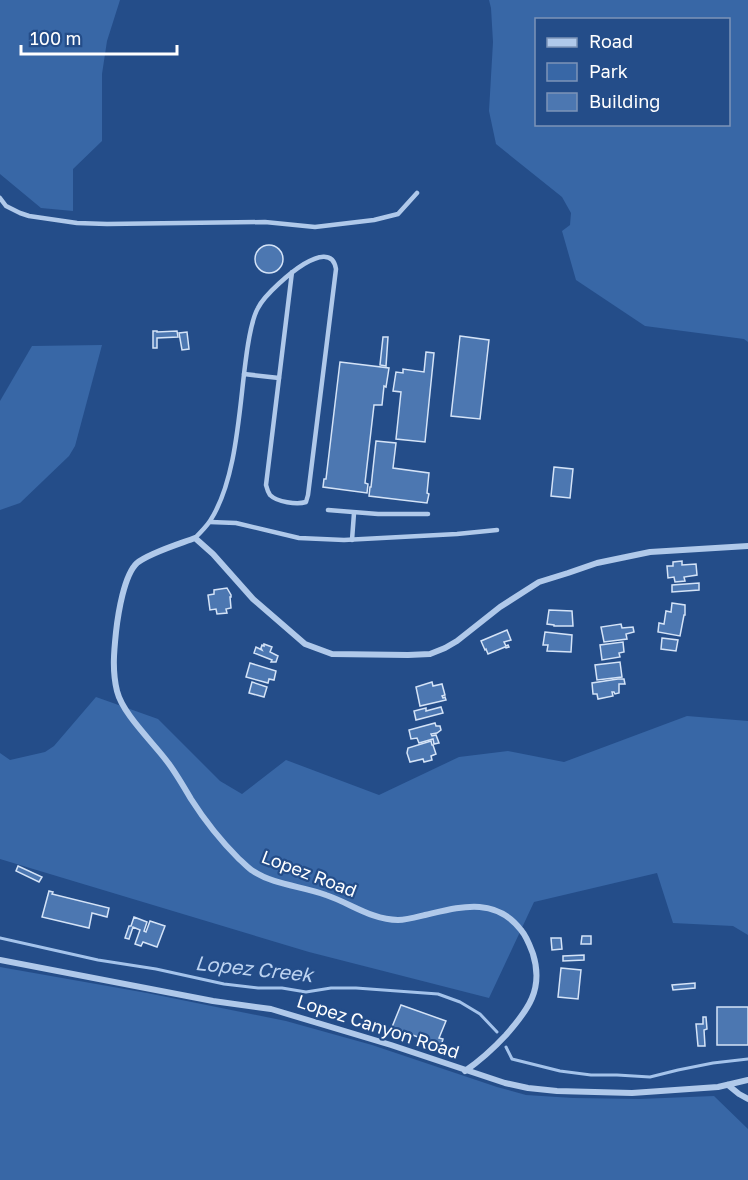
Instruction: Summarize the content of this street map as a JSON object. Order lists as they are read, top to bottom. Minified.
{"streets":{"street":["Lopez Road","Lopez Canyon Road"]},"crossings":[["Lopez Road","Lopez Canyon Road"]],"water":["Lopez Creek"],"legend":["Road","Park","Building"],"scale_bar":"100 m"}
